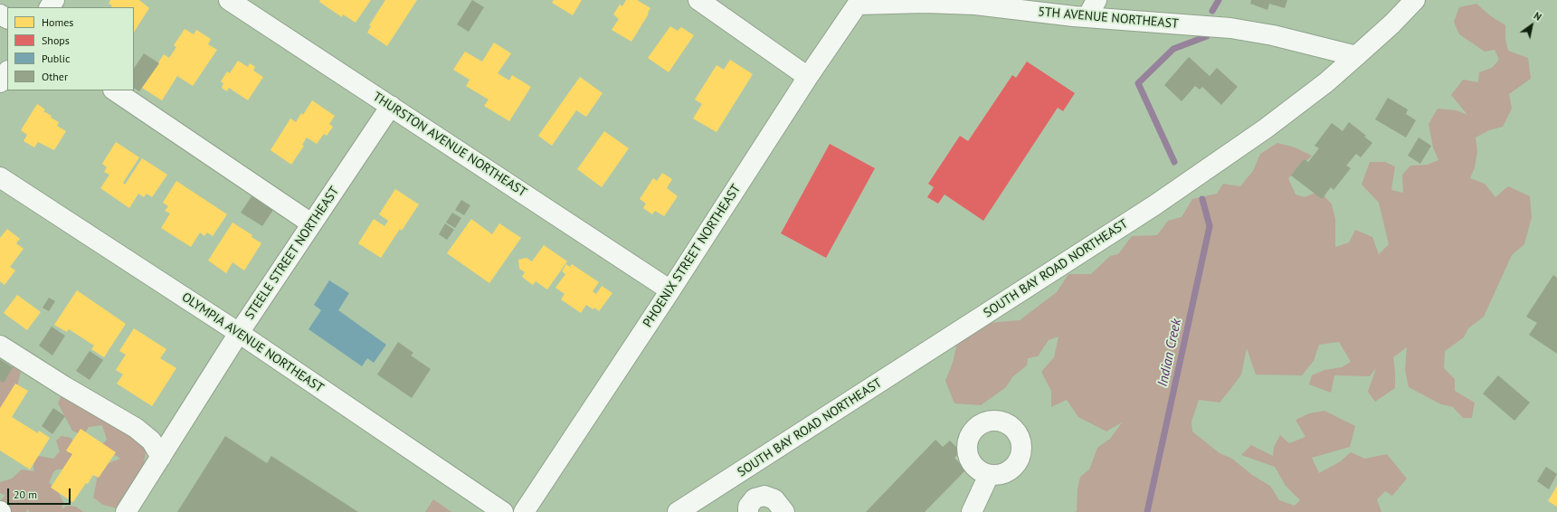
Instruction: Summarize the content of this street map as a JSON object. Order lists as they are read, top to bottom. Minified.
{"streets":{"street":["5TH AVENUE NORTHEAST","THURSTON AVENUE NORTHEAST","STEELE STREET NORTHEAST","PHOENIX STREET NORTHEAST","SOUTH BAY ROAD NORTHEAST","OLYMPIA AVENUE NORTHEAST"]},"crossings":[["5TH AVENUE NORTHEAST","PHOENIX STREET NORTHEAST"],["5TH AVENUE NORTHEAST","SOUTH BAY ROAD NORTHEAST"],["THURSTON AVENUE NORTHEAST","STEELE STREET NORTHEAST"],["THURSTON AVENUE NORTHEAST","PHOENIX STREET NORTHEAST"],["STEELE STREET NORTHEAST","OLYMPIA AVENUE NORTHEAST"]],"water":["Indian Creek"],"legend":["Homes","Shops","Public","Other"],"scale_bar":"20 m","north":"top right"}
